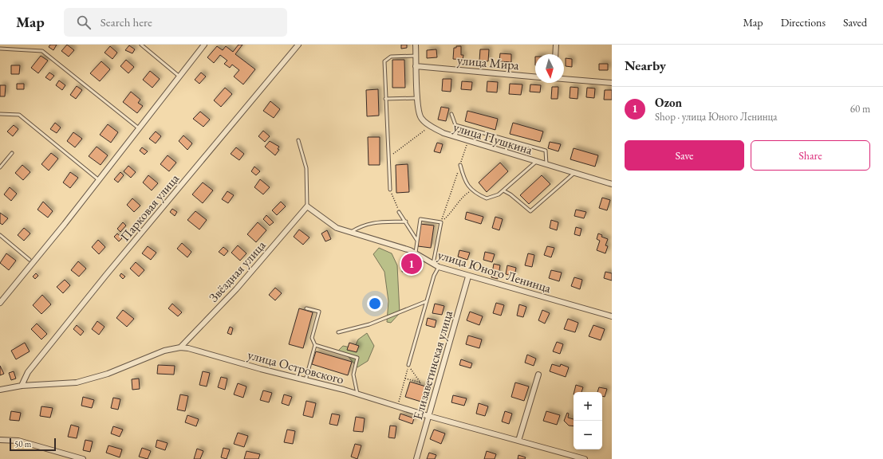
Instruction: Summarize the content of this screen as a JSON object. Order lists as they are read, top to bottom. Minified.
{"streets":{"street":["улица Мира","улица Пушкина","Парковая улица","Звёздная улица","улица Юного Ленинца","Елизаветинская улица","улица Островского"]},"crossings":[["улица Мира","улица Пушкина"],["Парковая улица","улица Островского"],["Звёздная улица","улица Юного Ленинца"],["Звёздная улица","улица Островского"],["улица Юного Ленинца","Елизаветинская улица"],["Елизаветинская улица","улица Островского"]],"scale_bar":"50 m","north":"bottom","page":{"header":"Map","search":"Search here","nav":["Map","Directions","Saved"],"heading":"Nearby","list":[{"mark":"1","name":"Ozon","note":"Shop · улица Юного Ленинца","value":"60 m"}],"buttons":["Save","Share"],"pins":"1","map_buttons":["+","−"],"scale":"50 m"}}
